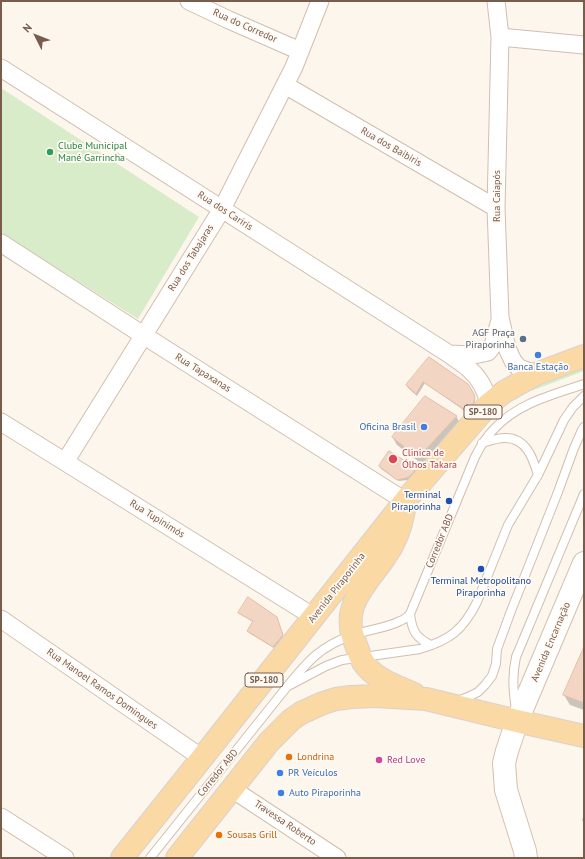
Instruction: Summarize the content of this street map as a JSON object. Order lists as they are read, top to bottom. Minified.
{"streets":{"main road":["SP-180","Avenida Piraporinha"],"street":["Rua do Corredor","Rua dos Baibiris","Rua Caiapós","Rua dos Cariris","Rua dos Tabajaras","Rua Tapaxanas","Rua Tupinimós","Avenida Encarnação","Rua Manoel Ramos Domingues","Travessa Roberto"],"lane":["Corredor ABD"]},"crossings":[["Rua do Corredor","Rua dos Tabajaras"],["Rua dos Baibiris","Rua Caiapós"],["Rua dos Baibiris","Rua dos Tabajaras"],["Rua Caiapós","Avenida Piraporinha"],["Rua dos Cariris","Rua dos Tabajaras"],["Rua dos Cariris","Avenida Piraporinha"],["Rua dos Tabajaras","Rua Tapaxanas"],["Rua dos Tabajaras","Rua Tupinimós"],["Rua Tapaxanas","Avenida Piraporinha"],["Rua Tupinimós","Avenida Piraporinha"],["Avenida Piraporinha","Rua Manoel Ramos Domingues"]],"places":["Clube Municipal Mané Garrincha","AGF Praça Piraporinha","Banca Estação","Oficina Brasil","Clinica de Ólhos Takara","Terminal Piraporinha","Terminal Metropolitano Piraporinha","Londrina","Red Love","PR Veículos","Auto Piraporinha","Sousas Grill"],"north":"top left"}
